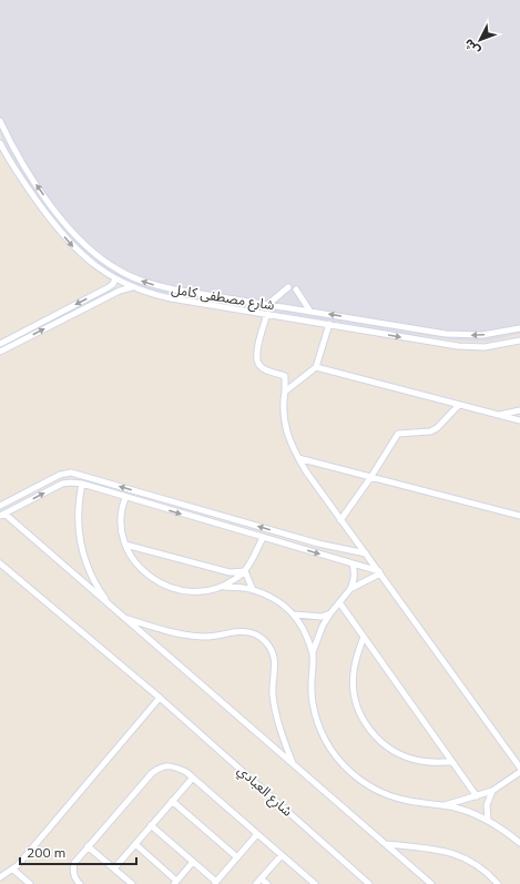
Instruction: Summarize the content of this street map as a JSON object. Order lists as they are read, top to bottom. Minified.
{"streets":{"street":["شارع مصطفى كامل","شارع العبادي"]},"scale_bar":"200 m","north":"bottom left"}
